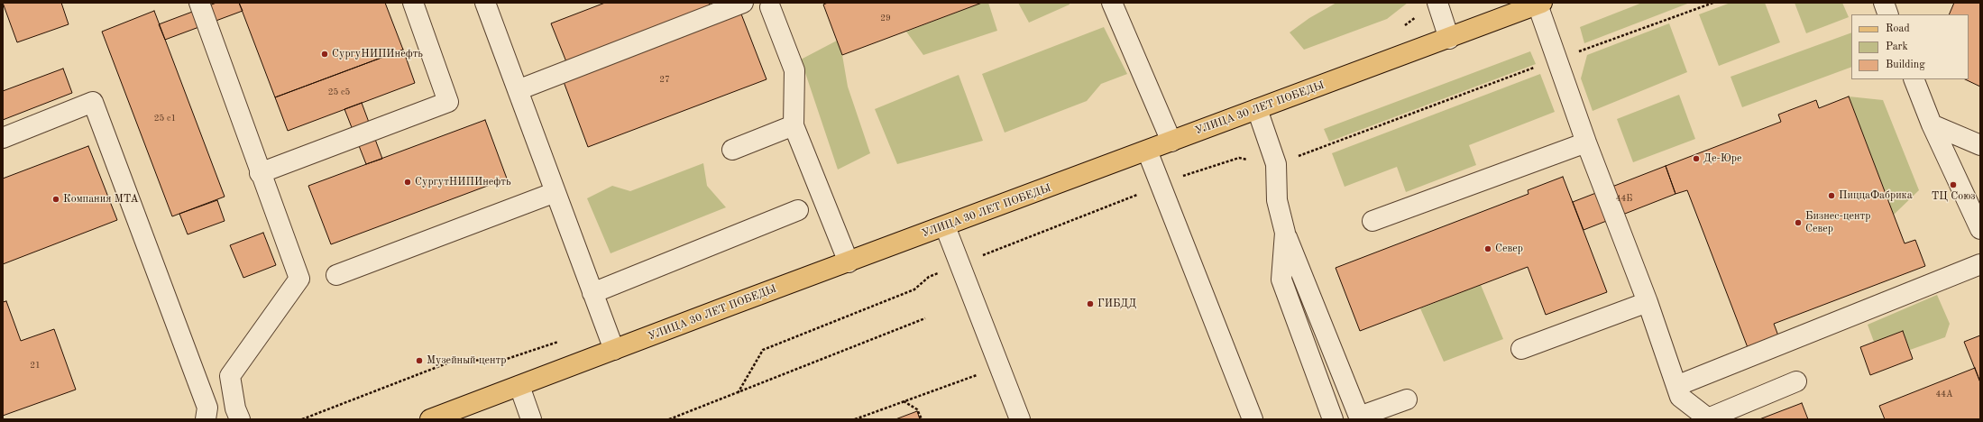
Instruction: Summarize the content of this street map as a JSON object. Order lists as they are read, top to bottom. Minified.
{"streets":{"main road":["УЛИЦА 30 ЛЕТ ПОБЕДЫ"]},"places":["СургуНИПИнефть","Де-Юре","СургутНИПИнефть","ТЦ Союз","ПиццаФабрика","Компания MTA","Бизнес-центр Север","Север","ГИБДД","Музейный центр"],"house_numbers":["29","27","25 с5","25 с1","44Б","21","44А"],"legend":["Road","Park","Building"]}
